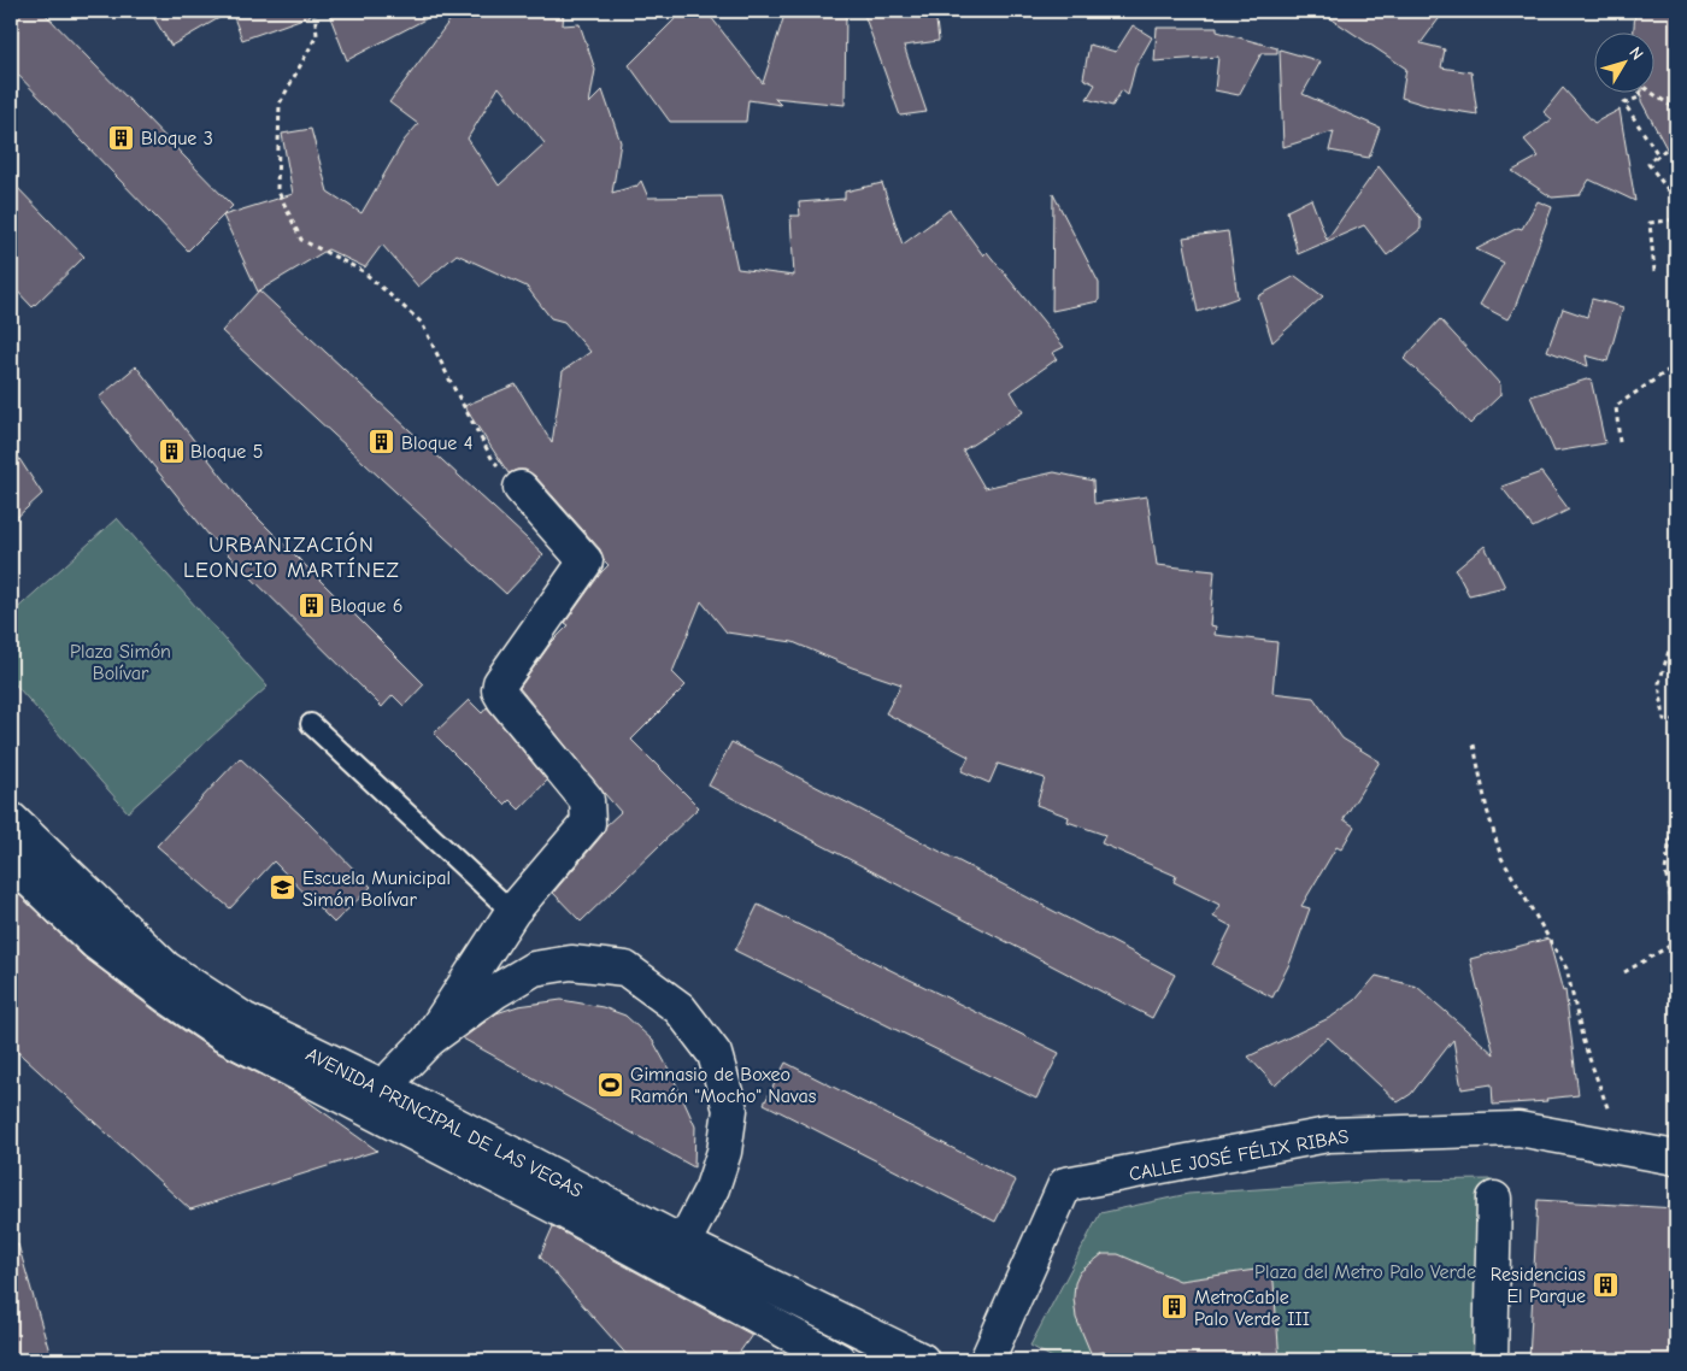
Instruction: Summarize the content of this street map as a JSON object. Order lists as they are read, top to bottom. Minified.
{"streets":{"street":["AVENIDA PRINCIPAL DE LAS VEGAS","CALLE JOSÉ FÉLIX RIBAS"]},"districts":["URBANIZACIÓN LEONCIO MARTÍNEZ"],"parks":["Plaza Simón Bolívar","Plaza del Metro Palo Verde"],"places":{"building":["Bloque 3","Bloque 4","Bloque 5","Bloque 6","Residencias El Parque","MetroCable Palo Verde III"],"school or university":["Escuela Municipal Simón Bolívar"],"sports":["Gimnasio de Boxeo Ramón \"Mocho\" Navas"]},"north":"top right"}
